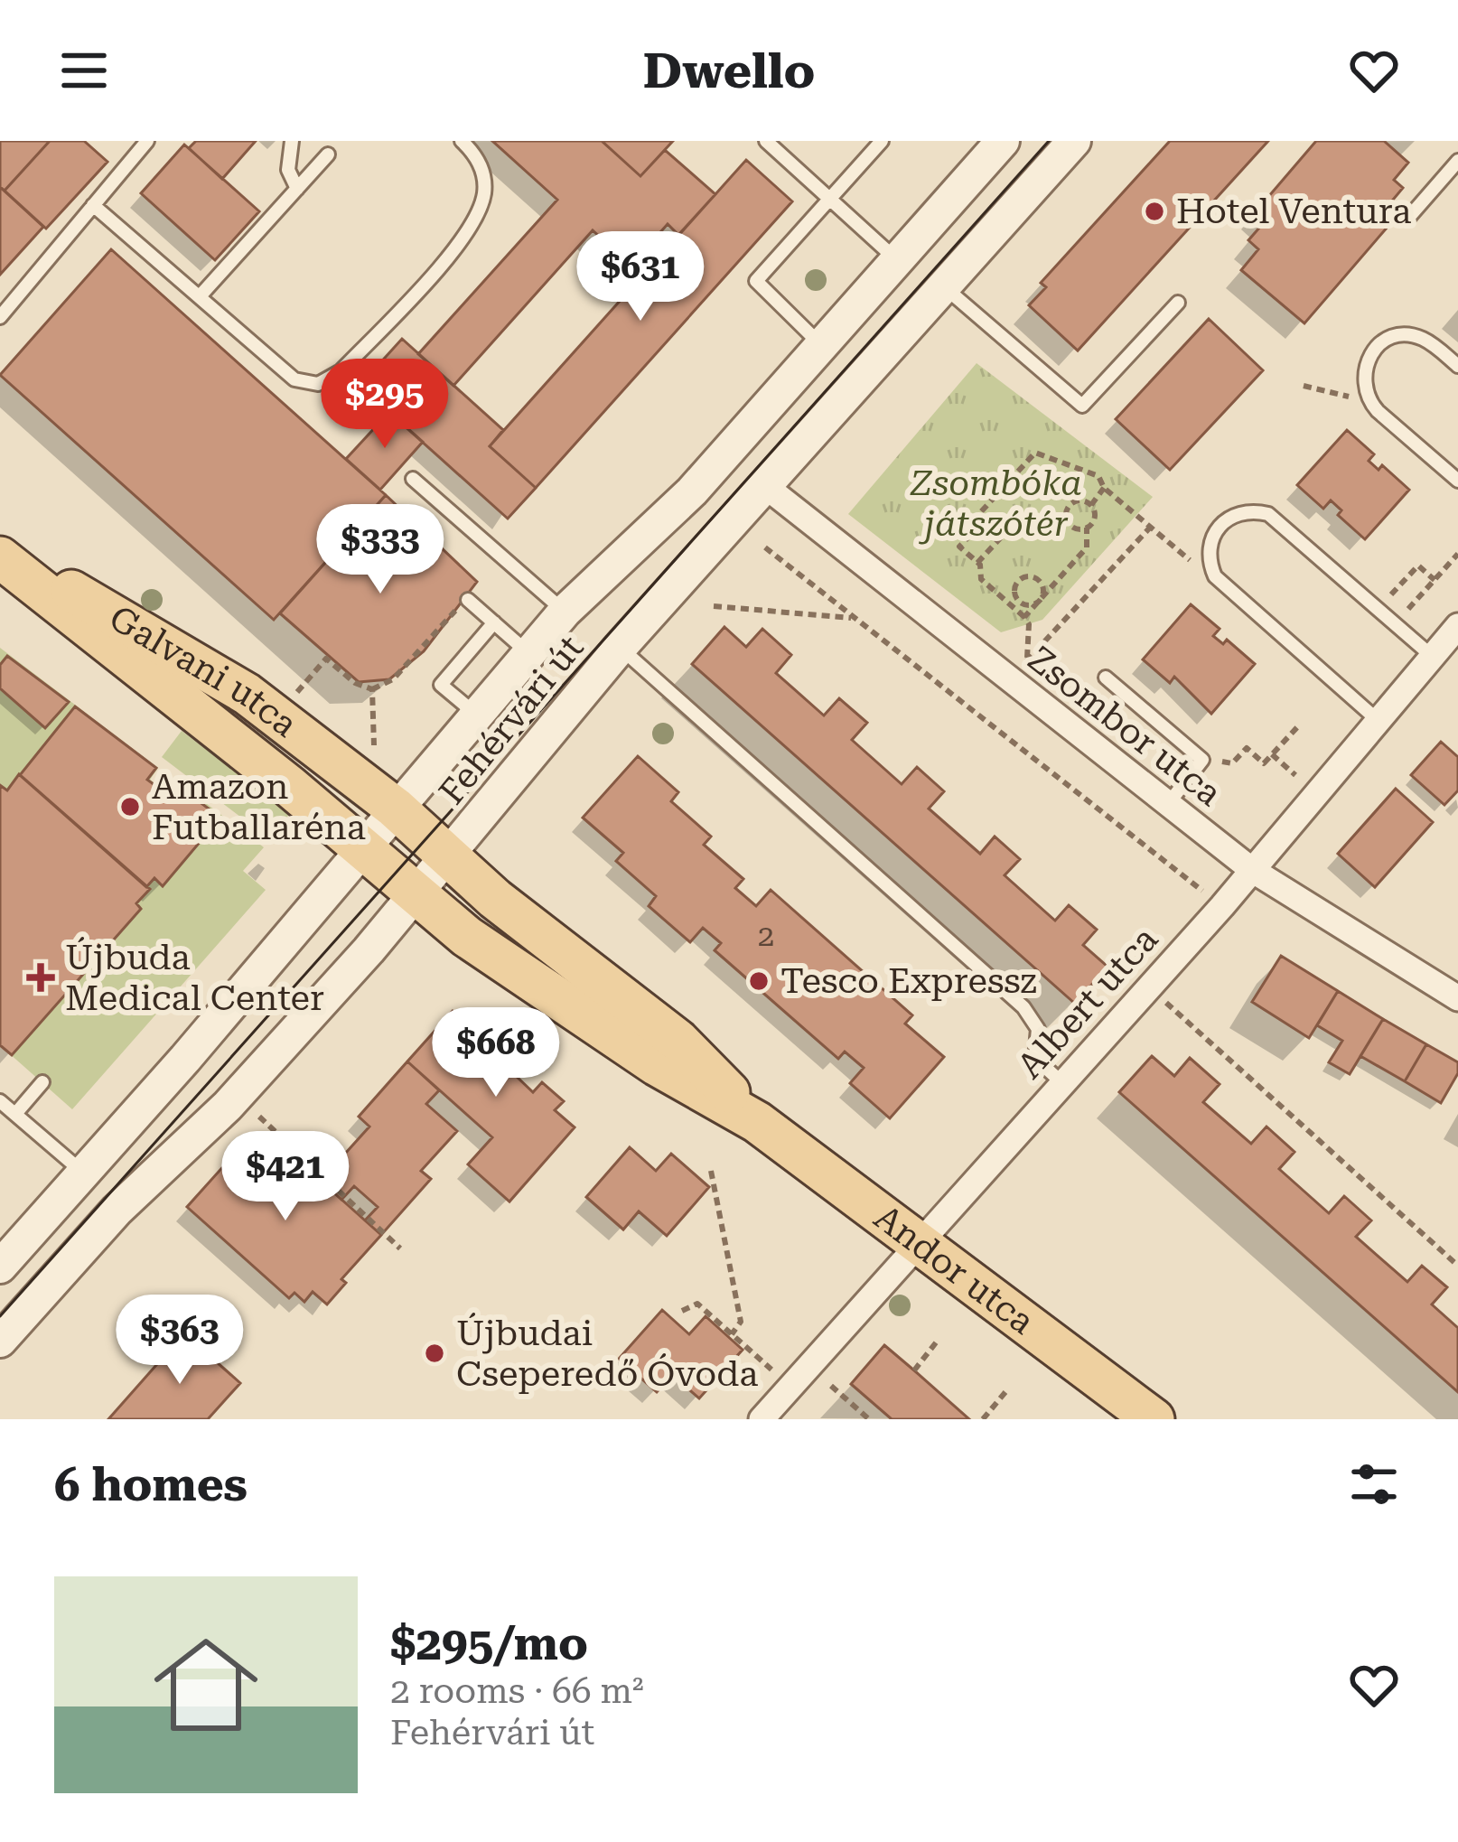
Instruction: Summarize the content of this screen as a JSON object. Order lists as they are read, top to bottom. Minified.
{"streets":{"main road":["Galvani utca","Andor utca"],"street":["Fehérvári út","Zsombor utca","Albert utca"]},"crossings":[["Galvani utca","Fehérvári út"],["Galvani utca","Andor utca"],["Fehérvári út","Zsombor utca"],["Fehérvári út","Andor utca"],["Zsombor utca","Albert utca"],["Albert utca","Andor utca"]],"parks":["Zsombóka játszótér"],"places":{"other":["Hotel Ventura","Amazon Futballaréna","Tesco Expressz","Újbudai Cseperedő Óvoda"],"health":["Újbuda Medical Center"]},"house_numbers":["2"],"page":{"header":"Dwello","price":["$631","$295","$333","$668","$421","$363"],"heading":"6 homes","list":[{"name":"$295/mo","note":"2 rooms · 66 m² · Fehérvári út"}]}}
